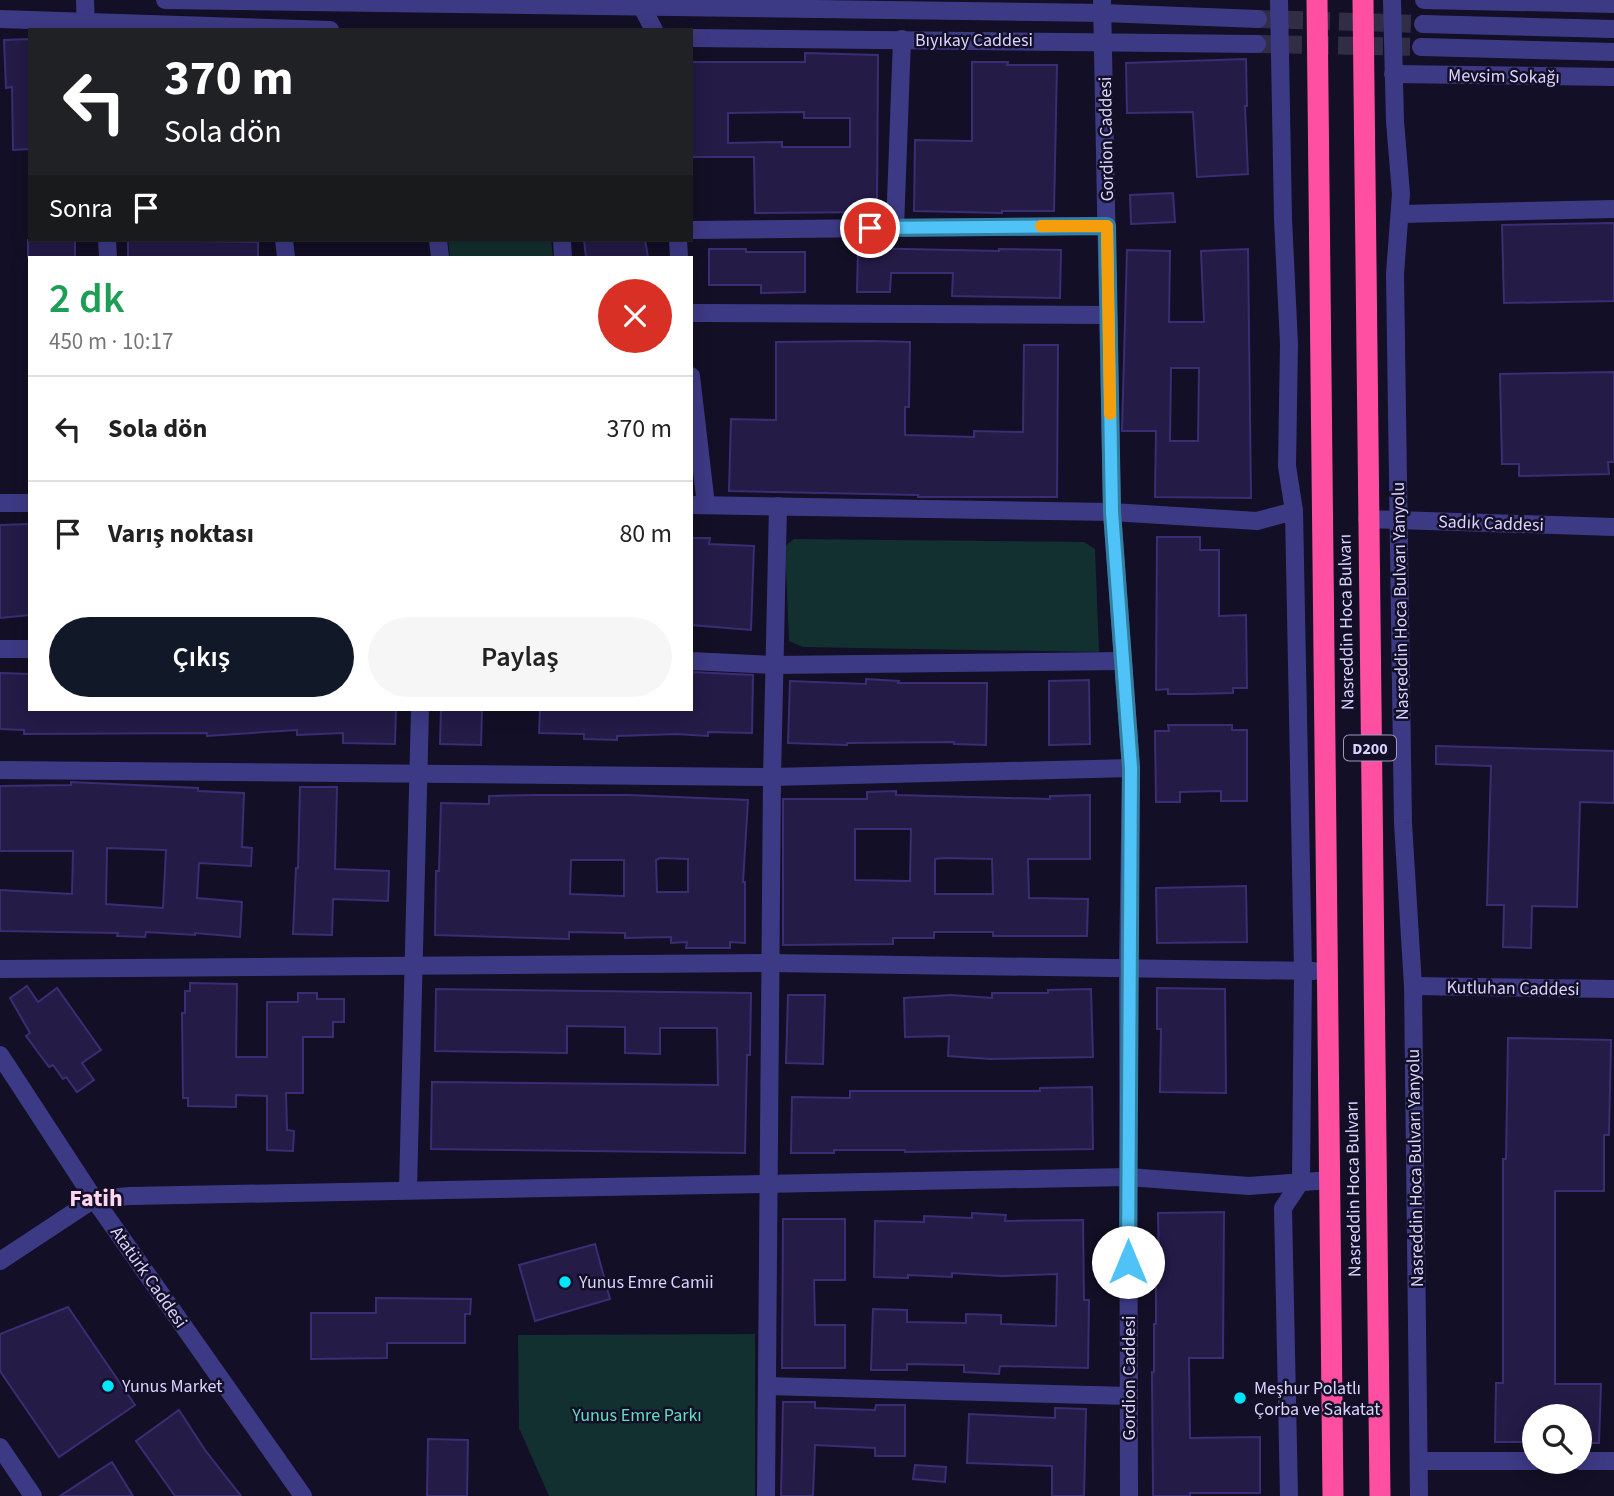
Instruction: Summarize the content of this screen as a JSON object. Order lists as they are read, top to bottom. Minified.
{"streets":{"highway":["Nasreddin Hoca Bulvarı","D200"],"street":["Bıyıkay Caddesi","Mevsim Sokağı","Gordion Caddesi","Sadık Caddesi","Nasreddin Hoca Bulvarı Yanyolu","Kutluhan Caddesi","Atatürk Caddesi"]},"crossings":[["Bıyıkay Caddesi","Gordion Caddesi"],["Mevsim Sokağı","Nasreddin Hoca Bulvarı Yanyolu"],["Sadık Caddesi","Nasreddin Hoca Bulvarı Yanyolu"],["Sadık Caddesi","Nasreddin Hoca Bulvarı"],["Nasreddin Hoca Bulvarı Yanyolu","Kutluhan Caddesi"]],"districts":["Fatih"],"parks":["Yunus Emre Parkı"],"places":["Yunus Emre Camii","Yunus Market","Meşhur Polatlı Çorba ve Sakatat"],"page":{"turn":["370 m","Sola dön"],"then":"Sonra","heading":["2 dk","450 m · 10:17"],"list":[{"name":"Sola dön","value":"370 m"},{"name":"Varış noktası","value":"80 m"}],"buttons":["Çıkış","Paylaş"]}}
